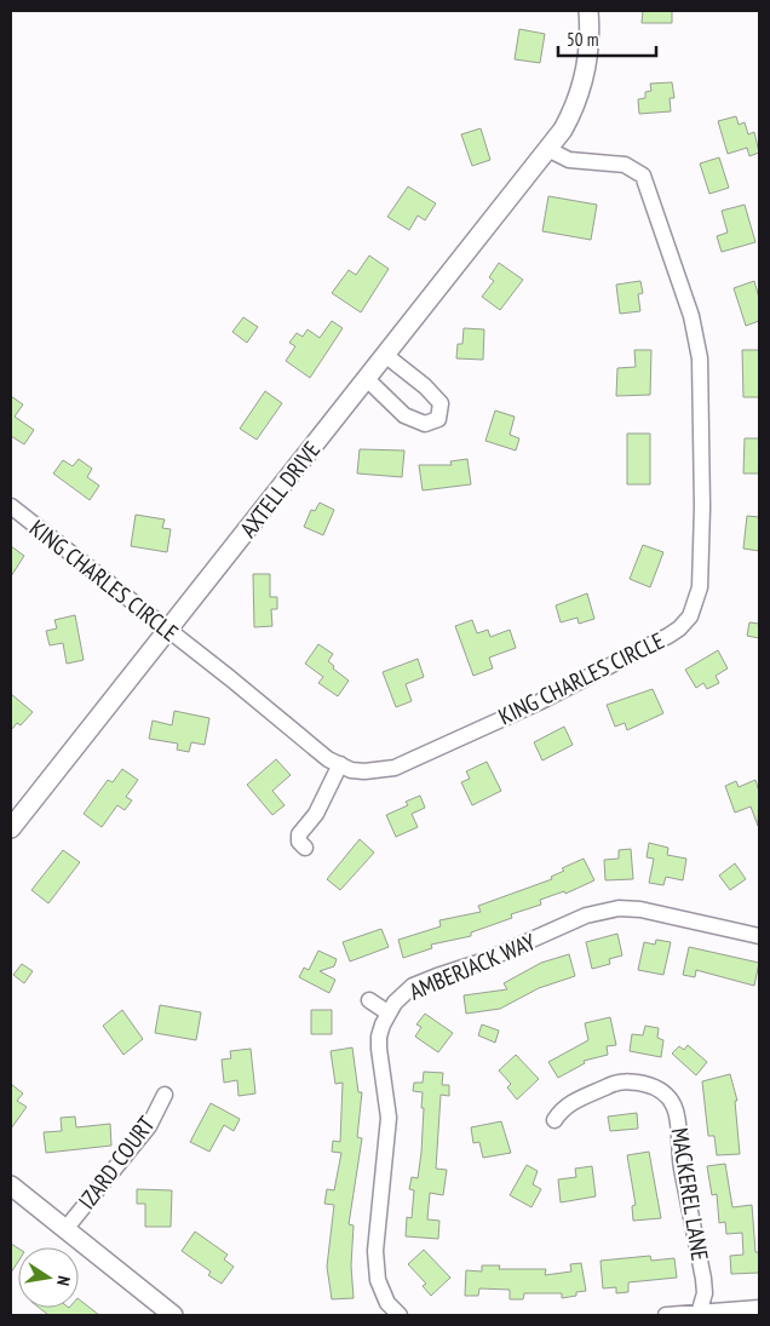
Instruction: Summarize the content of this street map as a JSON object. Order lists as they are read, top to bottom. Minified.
{"streets":{"street":["AXTELL DRIVE","KING CHARLES CIRCLE","AMBERJACK WAY","IZARD COURT","MACKEREL LANE"]},"crossings":[["AXTELL DRIVE","KING CHARLES CIRCLE"]],"scale_bar":"50 m","north":"right"}
